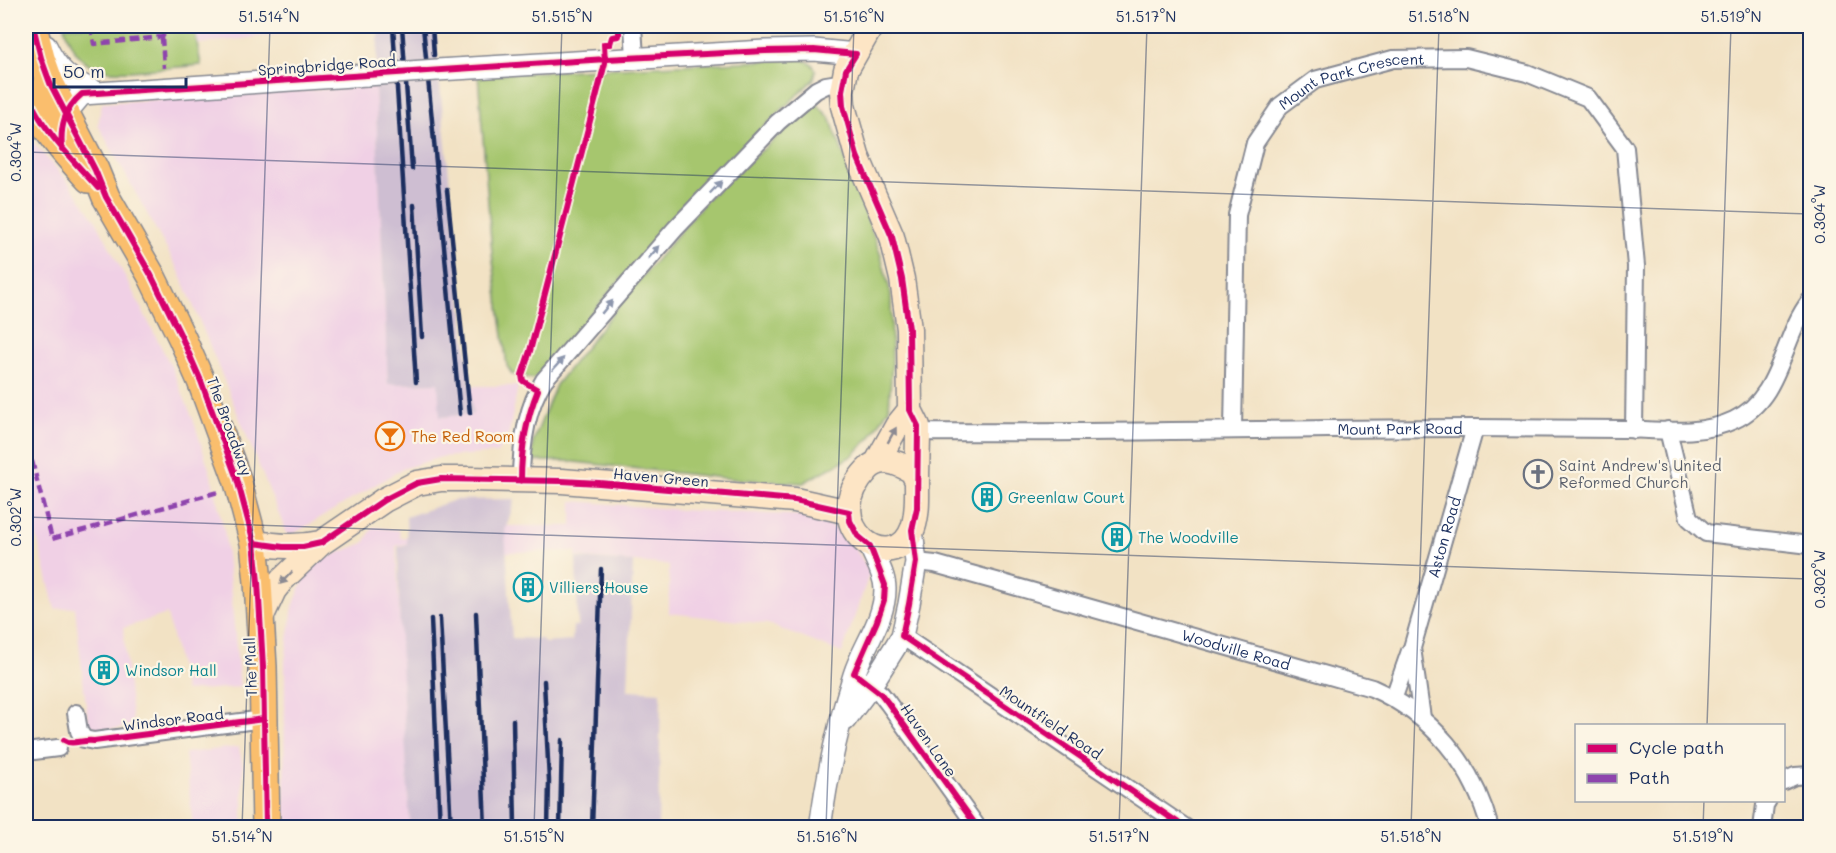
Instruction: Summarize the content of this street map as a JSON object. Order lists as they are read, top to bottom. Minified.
{"streets":{"main road":["The Broadway","Haven Green","The Mall"],"street":["Springbridge Road","Mount Park Crescent","Mount Park Road","Aston Road","Woodville Road","Windsor Road","Mountfield Road","Haven Lane"]},"crossings":[["Springbridge Road","The Broadway"],["Mount Park Crescent","Mount Park Road"],["The Broadway","The Mall"],["Mount Park Road","Aston Road"],["Aston Road","Woodville Road"],["The Mall","Windsor Road"]],"places":{"bar":["The Red Room"],"church":["Saint Andrew's United Reformed Church"],"building":["Greenlaw Court","The Woodville","Villiers House","Windsor Hall"]},"legend":["Cycle path","Path"],"scale_bar":"50 m","coordinates":["51.514°N","51.515°N","51.516°N","51.517°N","51.518°N","51.519°N","0.304°W","0.302°W"]}
